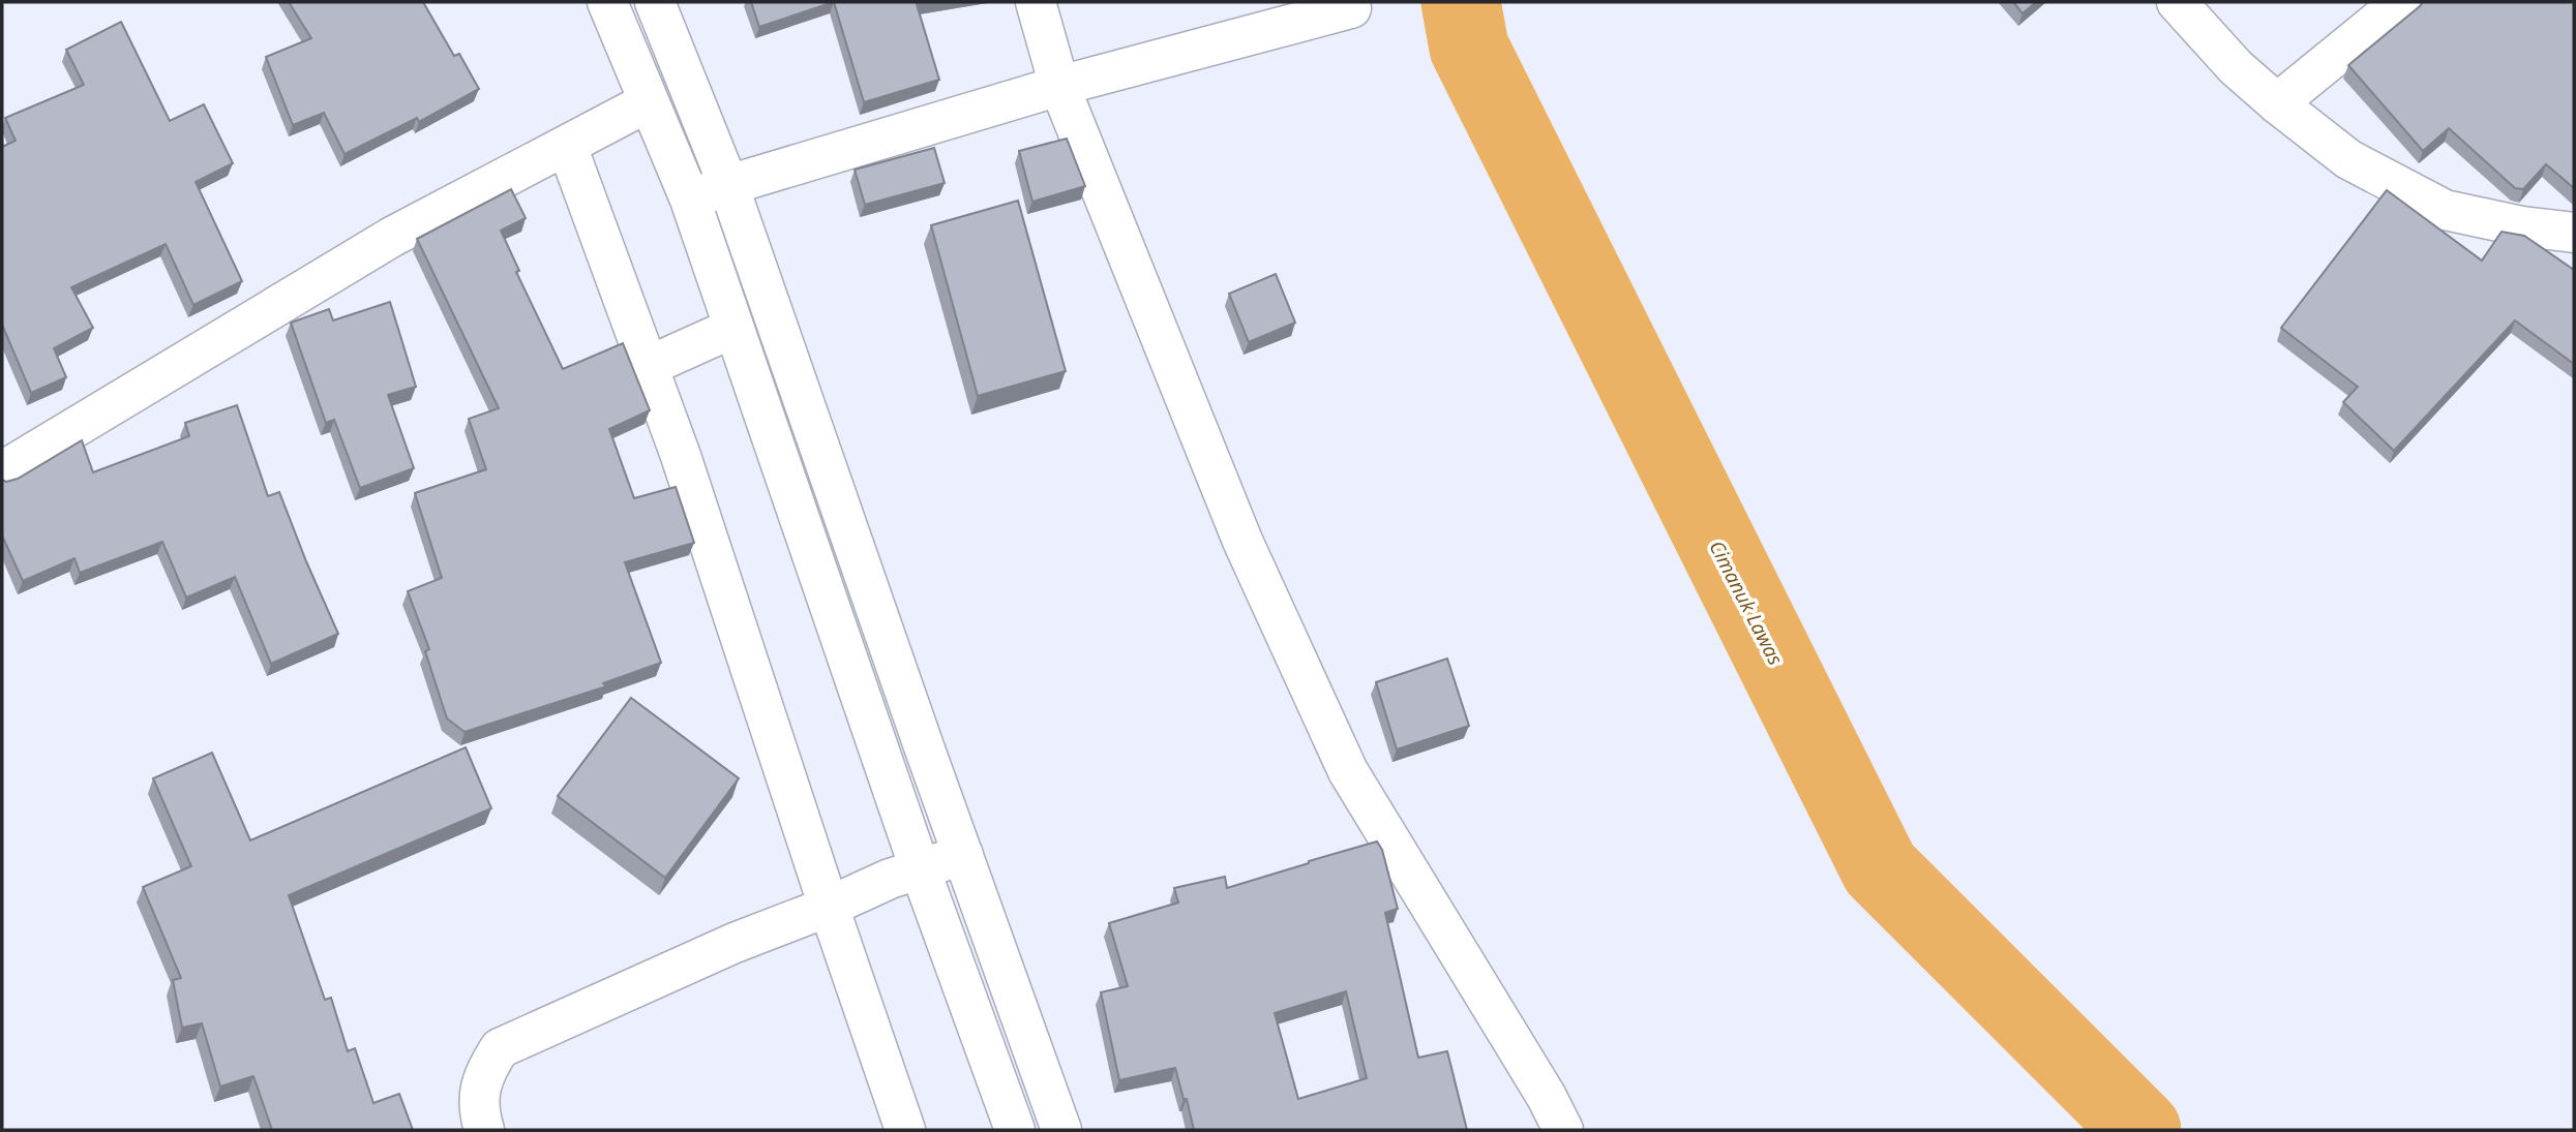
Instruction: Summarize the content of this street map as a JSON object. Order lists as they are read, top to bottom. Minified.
{"water":["Cimanuk Lawas"]}
